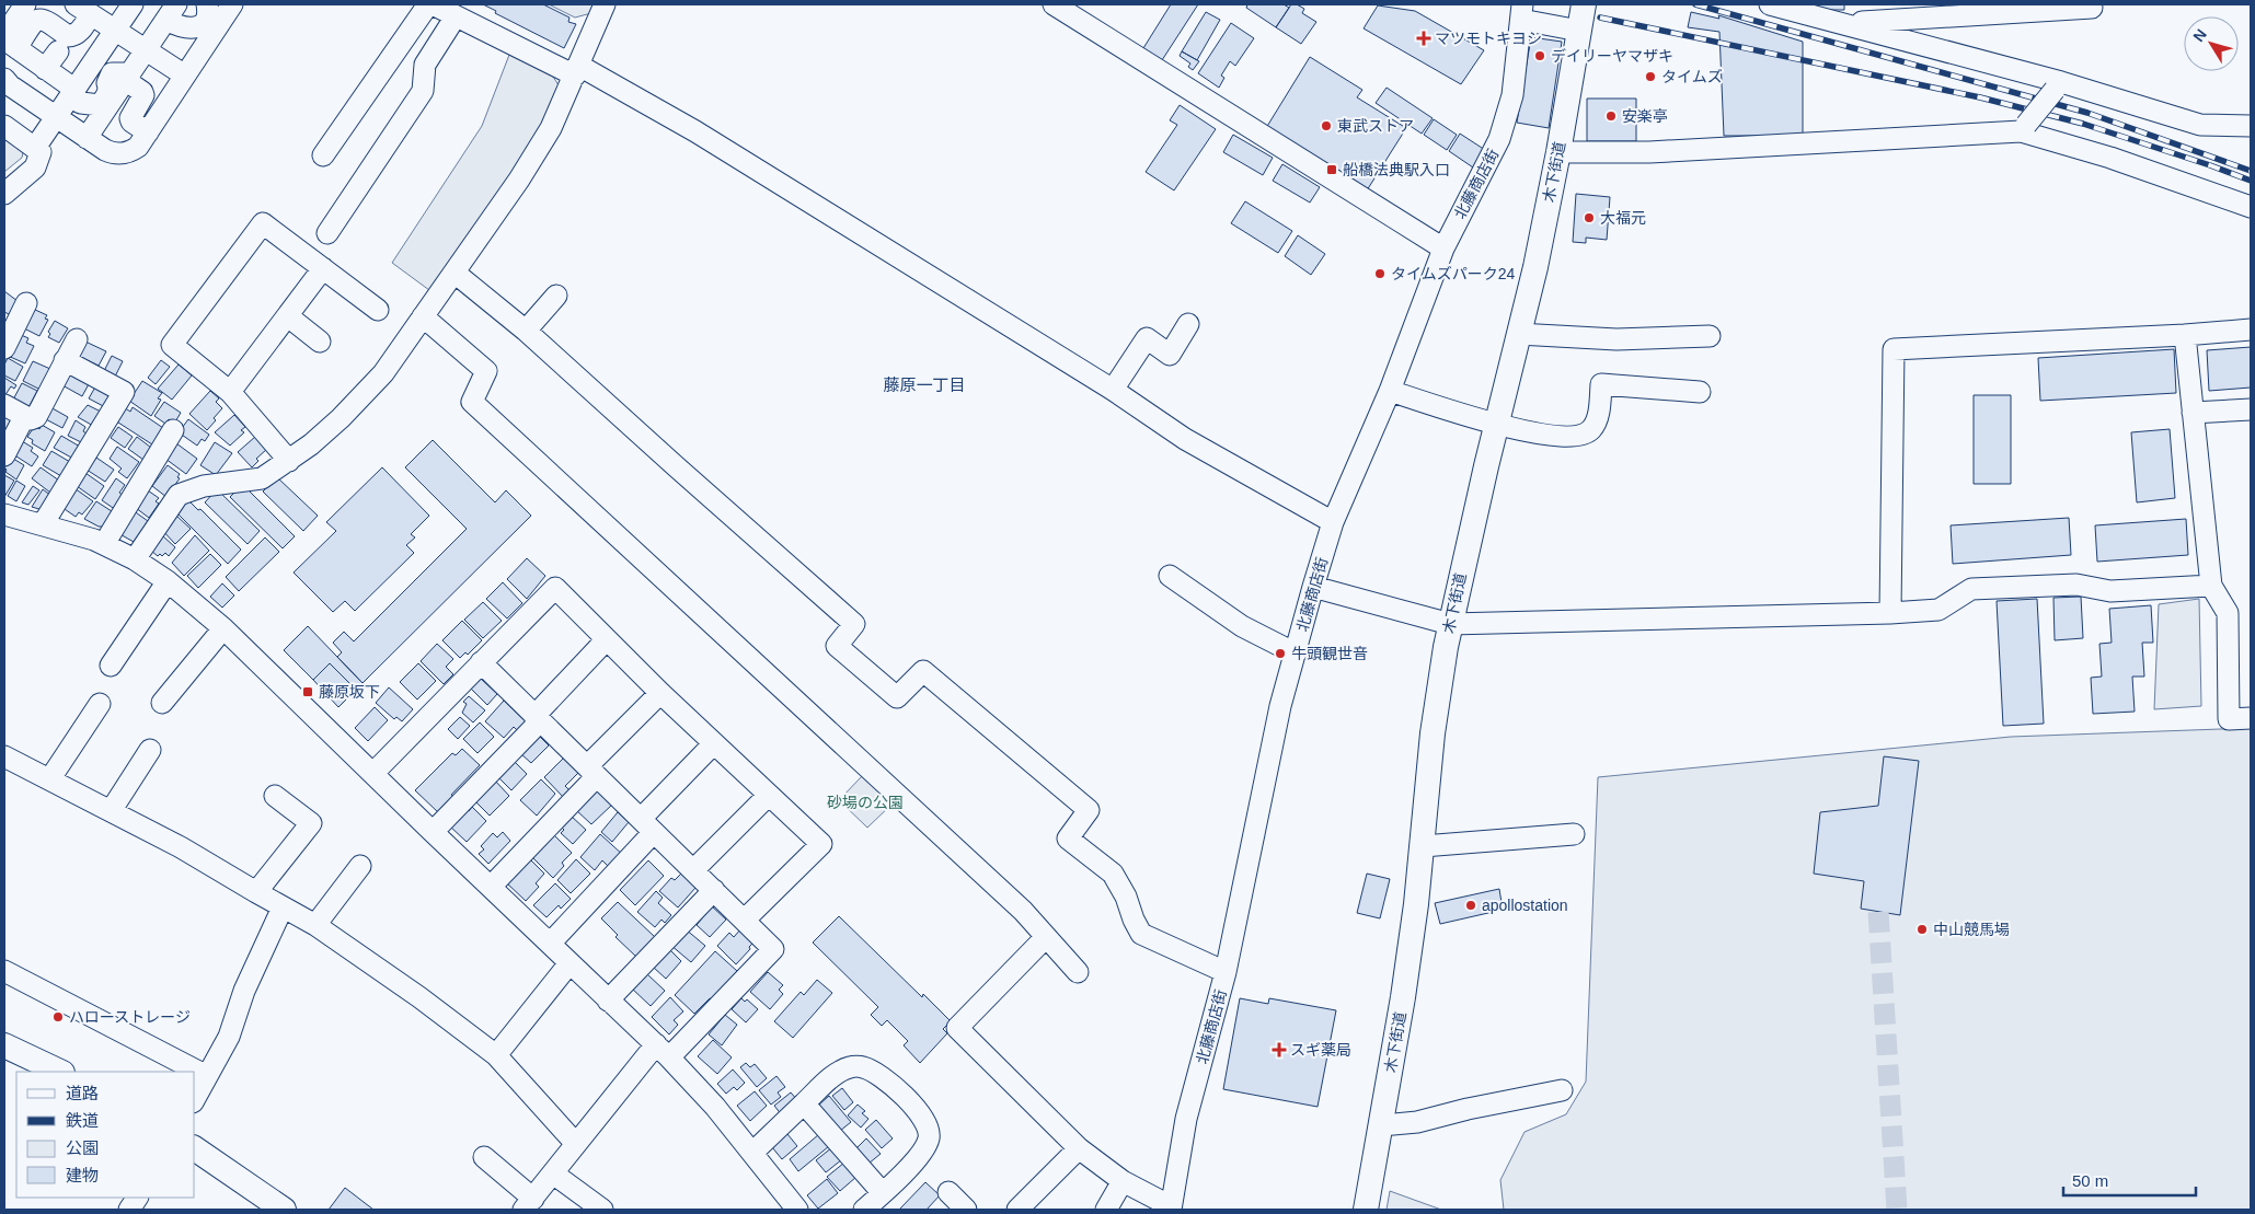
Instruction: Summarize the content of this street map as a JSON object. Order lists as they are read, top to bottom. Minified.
{"streets":{"main road":["木下街道"],"street":["北藤商店街"]},"districts":["藤原一丁目"],"parks":["砂場の公園"],"places":{"health":["マツモトキヨシ","スギ薬局"],"other":["デイリーヤマザキ","タイムズ","安楽亭","東武ストア","大福元","タイムズパーク24","牛頭観世音","apollostation","中山競馬場","ハローストレージ"],"transit":["船橋法典駅入口","藤原坂下"]},"legend":["道路","鉄道","公園","建物"],"scale_bar":"50 m","north":"top left"}
